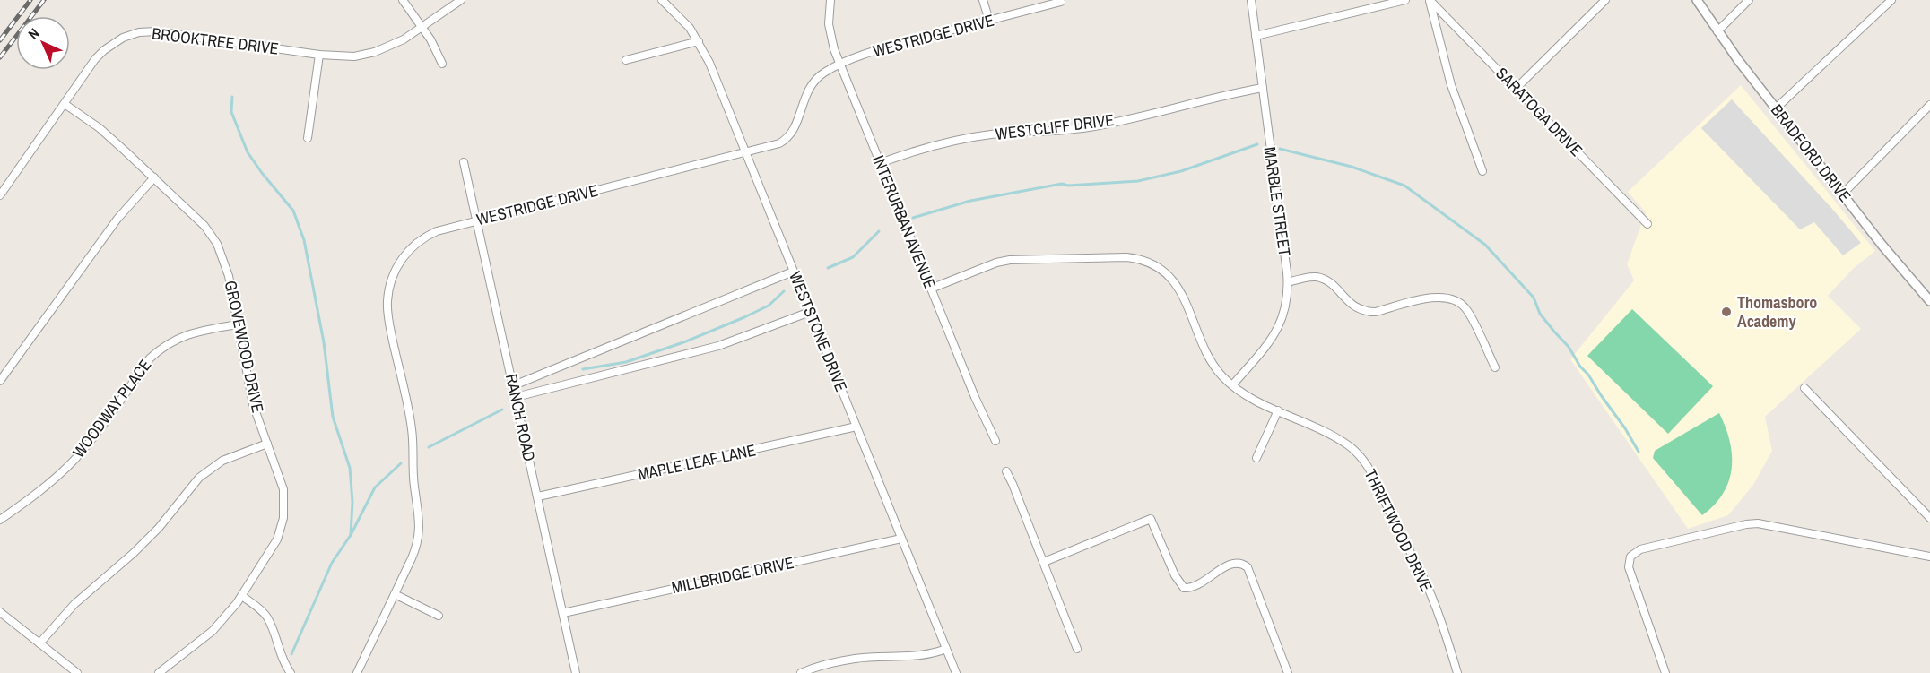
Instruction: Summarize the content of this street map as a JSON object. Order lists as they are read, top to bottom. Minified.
{"streets":{"street":["WESTRIDGE DRIVE","BROOKTREE DRIVE","SARATOGA DRIVE","WESTCLIFF DRIVE","BRADFORD DRIVE","MARBLE STREET","INTERURBAN AVENUE","WESTSTONE DRIVE","GROVEWOOD DRIVE","WOODWAY PLACE","RANCH ROAD","MAPLE LEAF LANE","THRIFTWOOD DRIVE","MILLBRIDGE DRIVE"]},"crossings":[["WESTRIDGE DRIVE","INTERURBAN AVENUE"],["WESTRIDGE DRIVE","WESTSTONE DRIVE"],["WESTRIDGE DRIVE","RANCH ROAD"],["BROOKTREE DRIVE","GROVEWOOD DRIVE"],["WESTCLIFF DRIVE","MARBLE STREET"],["WESTCLIFF DRIVE","INTERURBAN AVENUE"],["MARBLE STREET","THRIFTWOOD DRIVE"],["INTERURBAN AVENUE","THRIFTWOOD DRIVE"],["WESTSTONE DRIVE","MAPLE LEAF LANE"],["WESTSTONE DRIVE","MILLBRIDGE DRIVE"],["GROVEWOOD DRIVE","WOODWAY PLACE"],["RANCH ROAD","MAPLE LEAF LANE"],["RANCH ROAD","MILLBRIDGE DRIVE"]],"places":["Thomasboro Academy"],"north":"top left"}
